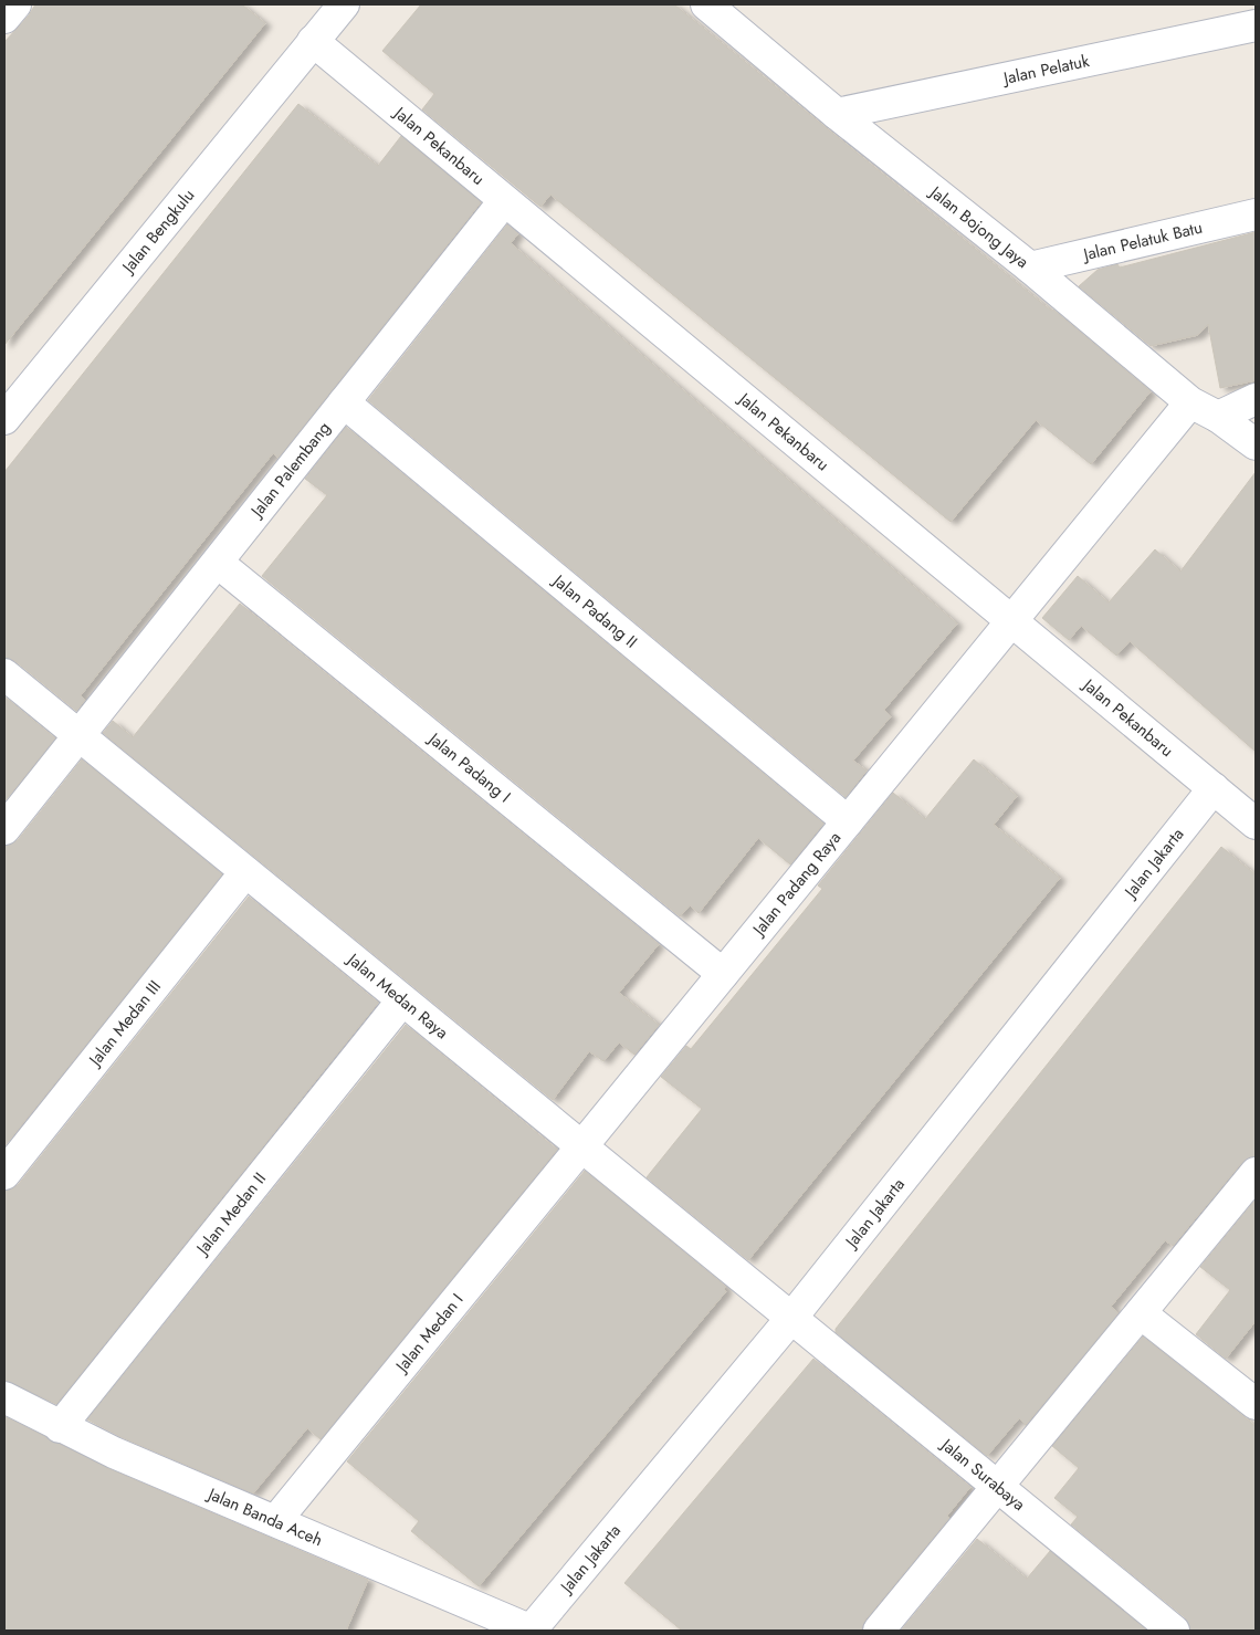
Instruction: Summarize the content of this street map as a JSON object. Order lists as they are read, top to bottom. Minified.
{"streets":{"street":["Jalan Pelatuk","Jalan Pekanbaru","Jalan Bojong Jaya","Jalan Bengkulu","Jalan Pelatuk Batu","Jalan Palembang","Jalan Padang II","Jalan Padang I","Jalan Jakarta","Jalan Padang Raya","Jalan Medan Raya","Jalan Medan III","Jalan Medan II","Jalan Medan I","Jalan Surabaya","Jalan Banda Aceh"]},"crossings":[["Jalan Pelatuk","Jalan Bojong Jaya"],["Jalan Pekanbaru","Jalan Bengkulu"],["Jalan Pekanbaru","Jalan Palembang"],["Jalan Pekanbaru","Jalan Jakarta"],["Jalan Pekanbaru","Jalan Padang Raya"],["Jalan Bojong Jaya","Jalan Pelatuk Batu"],["Jalan Bojong Jaya","Jalan Padang Raya"],["Jalan Palembang","Jalan Padang II"],["Jalan Palembang","Jalan Padang I"],["Jalan Palembang","Jalan Medan Raya"],["Jalan Padang II","Jalan Padang Raya"],["Jalan Padang I","Jalan Padang Raya"],["Jalan Jakarta","Jalan Medan Raya"],["Jalan Jakarta","Jalan Surabaya"],["Jalan Jakarta","Jalan Banda Aceh"],["Jalan Padang Raya","Jalan Medan Raya"],["Jalan Padang Raya","Jalan Medan I"],["Jalan Medan Raya","Jalan Medan III"],["Jalan Medan Raya","Jalan Medan II"],["Jalan Medan Raya","Jalan Medan I"],["Jalan Medan Raya","Jalan Surabaya"],["Jalan Medan II","Jalan Banda Aceh"],["Jalan Medan I","Jalan Banda Aceh"]]}
